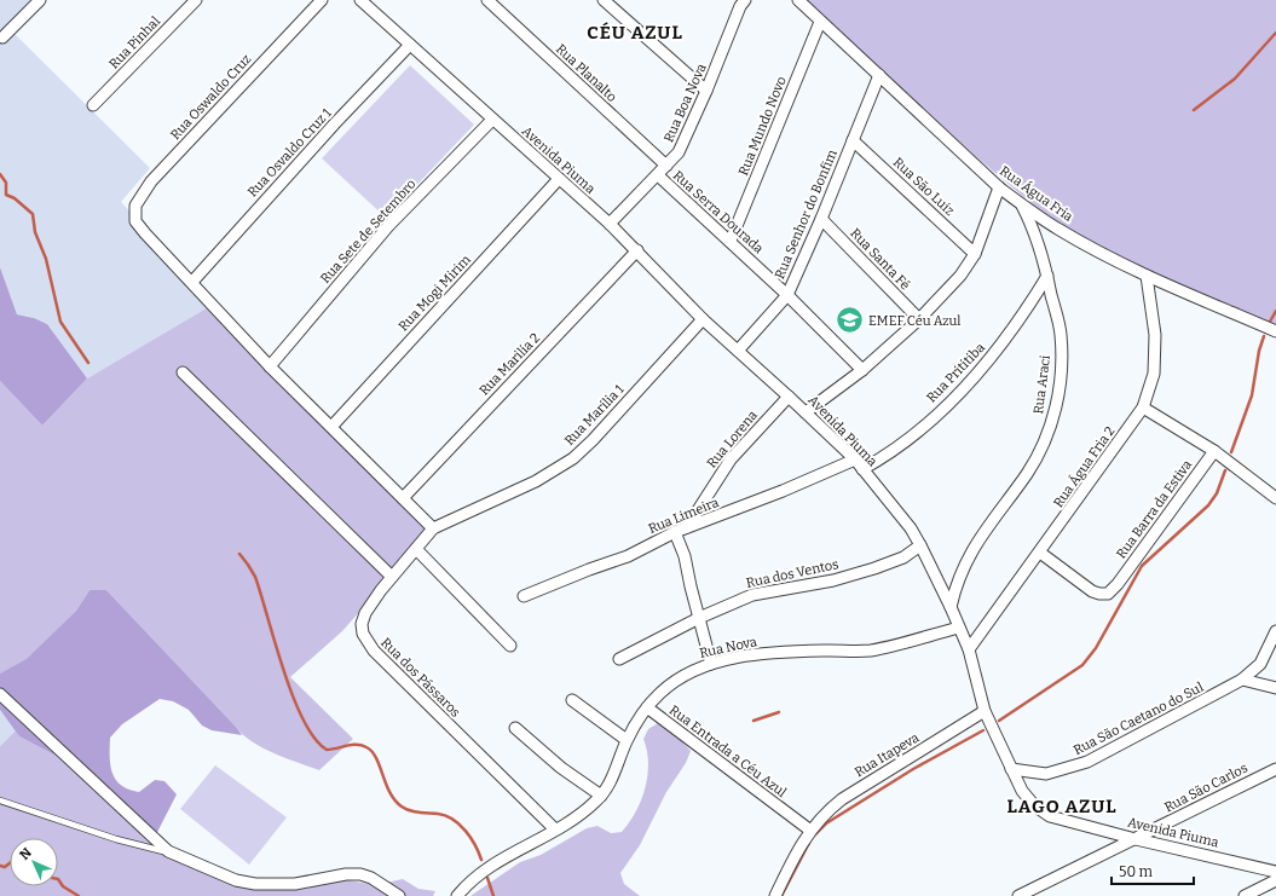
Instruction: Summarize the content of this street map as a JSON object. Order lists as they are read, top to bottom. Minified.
{"streets":{"street":["Rua Pinhal","Rua Planalto","Rua Oswaldo Cruz","Rua Boa Nova","Rua Mundo Novo","Rua Osvaldo Cruz 1","Avenida Piuma","Rua São Luiz","Rua Água Fria","Rua Serra Dourada","Rua Senhor do Bonfim","Rua Sete de Setembro","Rua Santa Fé","Rua Mogi Mirim","Rua Marilia 2","Rua Prititiba","Rua Araci","Rua Marilia 1","Rua Lorena","Rua Água Fria 2","Rua Barra da Estiva","Rua Limeira","Rua dos Ventos","Rua Nova","Rua dos Pássaros","Rua São Caetano do Sul","Rua Entrada a Céu Azul","Rua Itapeva","Rua São Carlos"]},"crossings":[["Rua Planalto","Rua Boa Nova"],["Rua Oswaldo Cruz","Rua Osvaldo Cruz 1"],["Rua Boa Nova","Avenida Piuma"],["Rua Boa Nova","Rua Serra Dourada"],["Rua Mundo Novo","Rua Água Fria"],["Rua Mundo Novo","Rua Serra Dourada"],["Rua Osvaldo Cruz 1","Avenida Piuma"],["Avenida Piuma","Rua Senhor do Bonfim"],["Avenida Piuma","Rua Sete de Setembro"],["Avenida Piuma","Rua Mogi Mirim"],["Avenida Piuma","Rua Marilia 2"],["Avenida Piuma","Rua Prititiba"],["Avenida Piuma","Rua Araci"],["Avenida Piuma","Rua Marilia 1"],["Avenida Piuma","Rua Lorena"],["Avenida Piuma","Rua Água Fria 2"],["Avenida Piuma","Rua Limeira"],["Avenida Piuma","Rua dos Ventos"],["Avenida Piuma","Rua Nova"],["Avenida Piuma","Rua São Caetano do Sul"],["Avenida Piuma","Rua Itapeva"],["Avenida Piuma","Rua São Carlos"],["Rua São Luiz","Rua Senhor do Bonfim"],["Rua Água Fria","Rua Senhor do Bonfim"],["Rua Água Fria","Rua Araci"],["Rua Água Fria","Rua Água Fria 2"],["Rua Serra Dourada","Rua Senhor do Bonfim"],["Rua Senhor do Bonfim","Rua Santa Fé"],["Rua Prititiba","Rua Araci"],["Rua Marilia 1","Rua dos Pássaros"],["Rua Lorena","Rua Limeira"],["Rua Água Fria 2","Rua Barra da Estiva"],["Rua Nova","Rua dos Pássaros"],["Rua Nova","Rua Entrada a Céu Azul"],["Rua Entrada a Céu Azul","Rua Itapeva"]],"districts":["CÉU AZUL","LAGO AZUL"],"places":{"school or university":["EMEF Céu Azul"]},"scale_bar":"50 m","north":"top left"}
